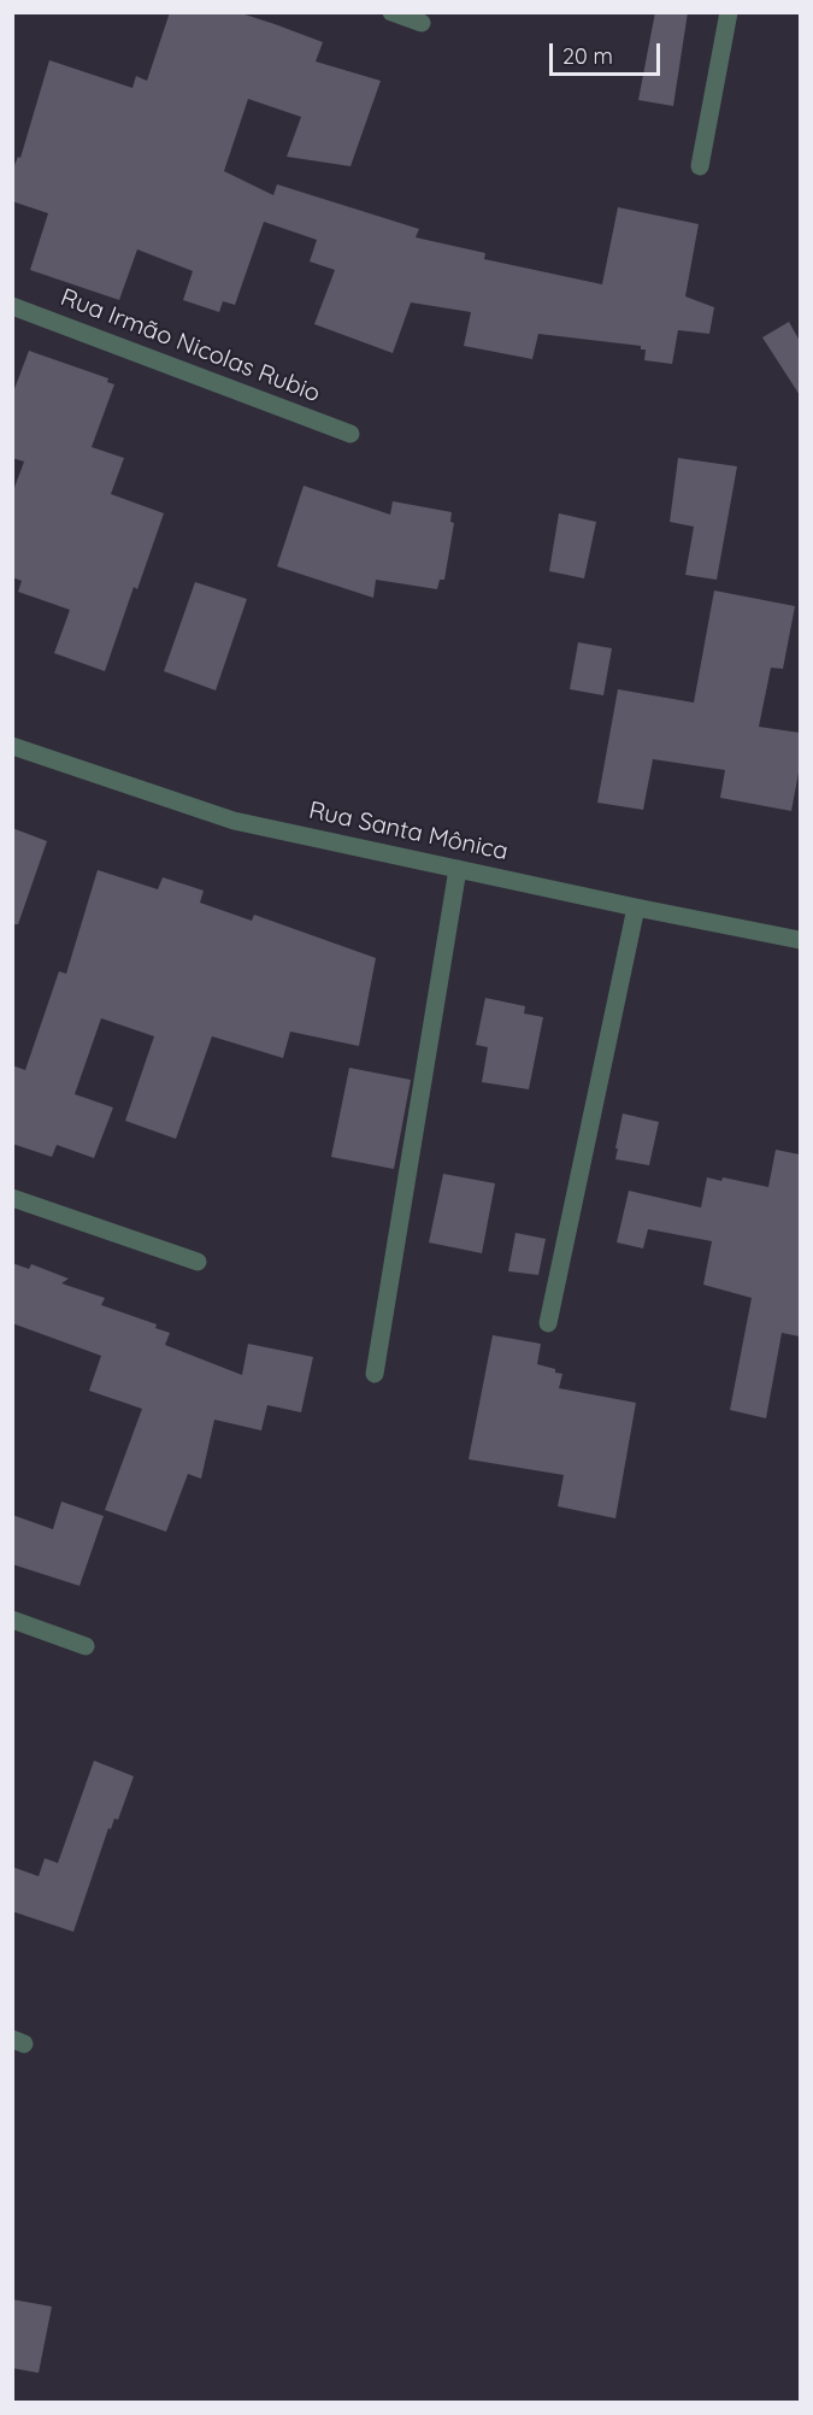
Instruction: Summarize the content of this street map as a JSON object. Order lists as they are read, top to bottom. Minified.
{"streets":{"street":["Rua Irmão Nicolas Rubio","Rua Santa Mônica"]},"scale_bar":"20 m"}
